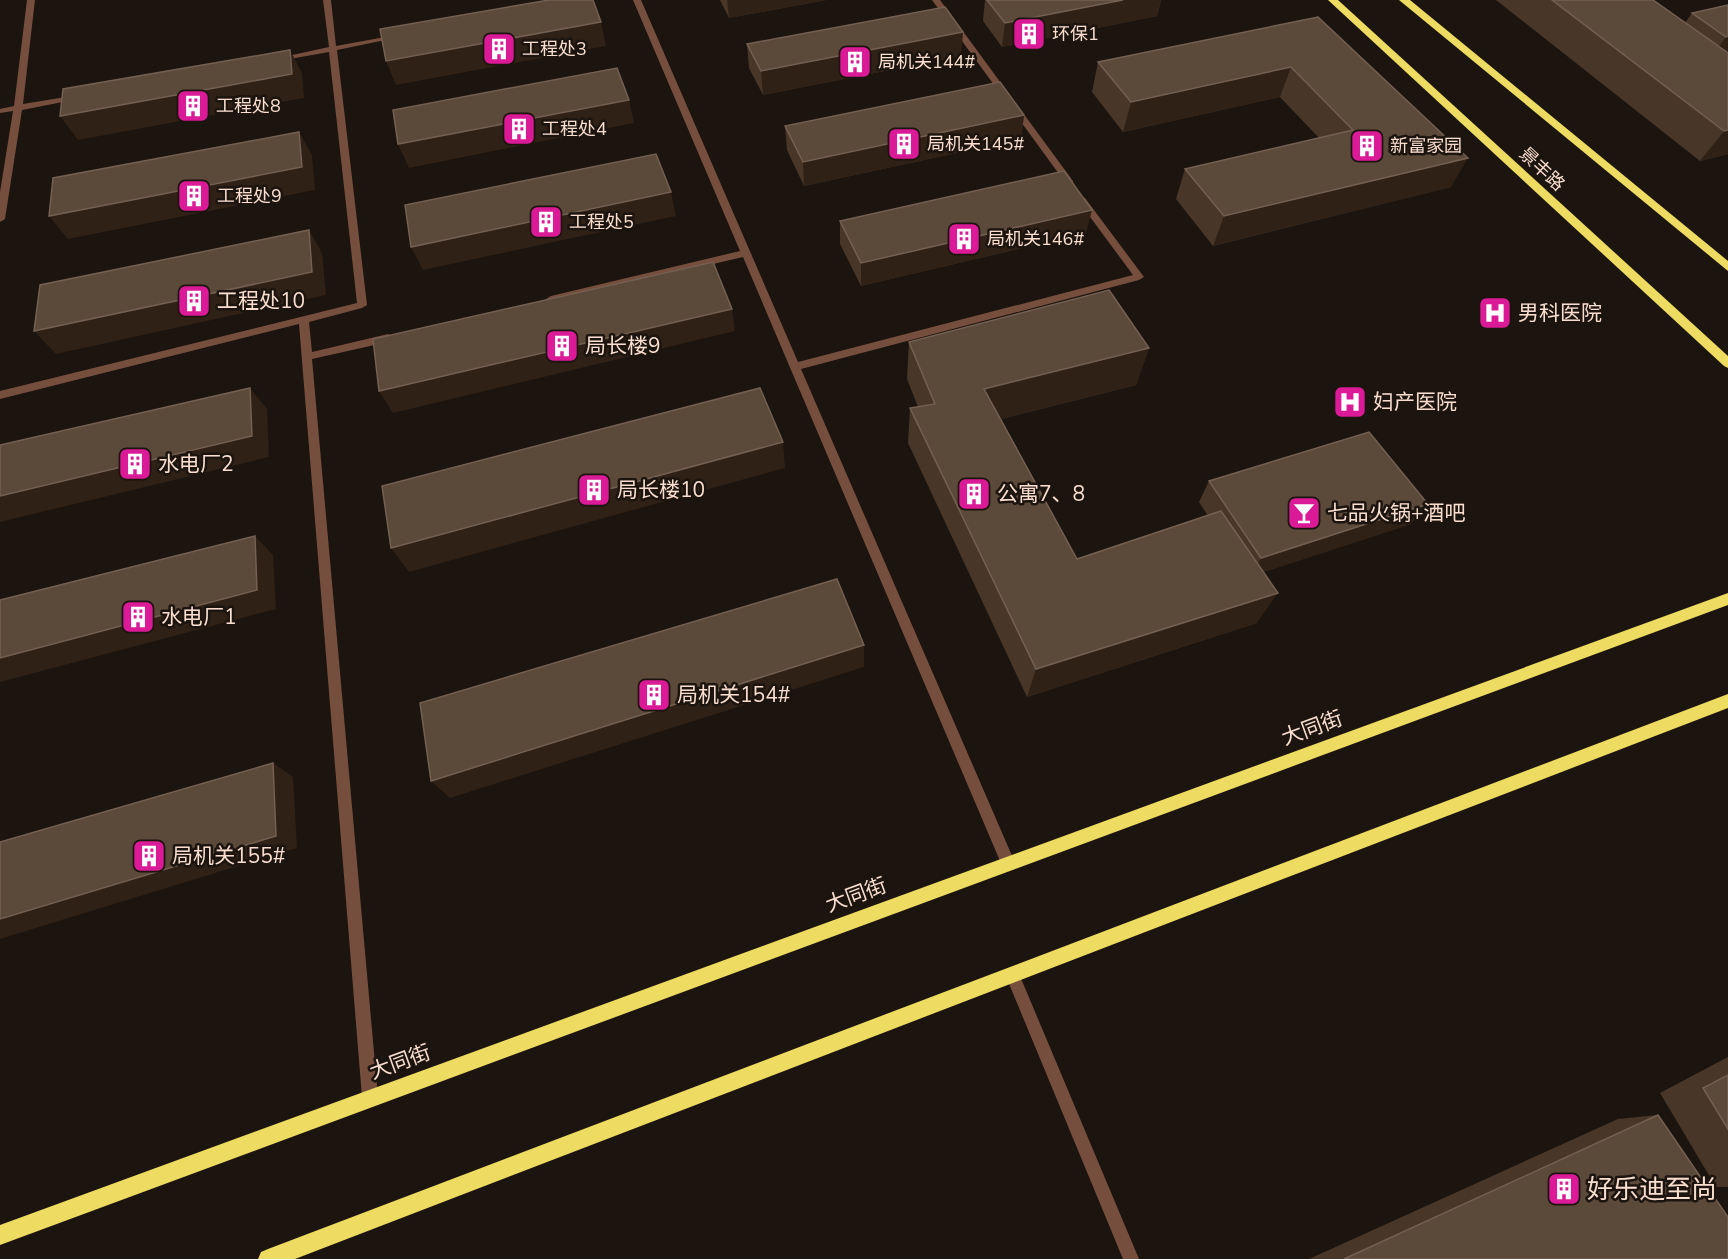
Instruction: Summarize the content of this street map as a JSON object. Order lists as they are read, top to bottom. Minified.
{"streets":{"main road":["景丰路","大同街"]},"places":{"building":["环保1","工程处3","局机关144#","工程处8","工程处4","局机关145#","新富家园","工程处9","工程处5","局机关146#","工程处10","局长楼9","水电厂2","局长楼10","公寓7、8","水电厂1","局机关154#","局机关155#","好乐迪至尚"],"hospital":["男科医院","妇产医院"],"bar":["七品火锅+酒吧"]}}
